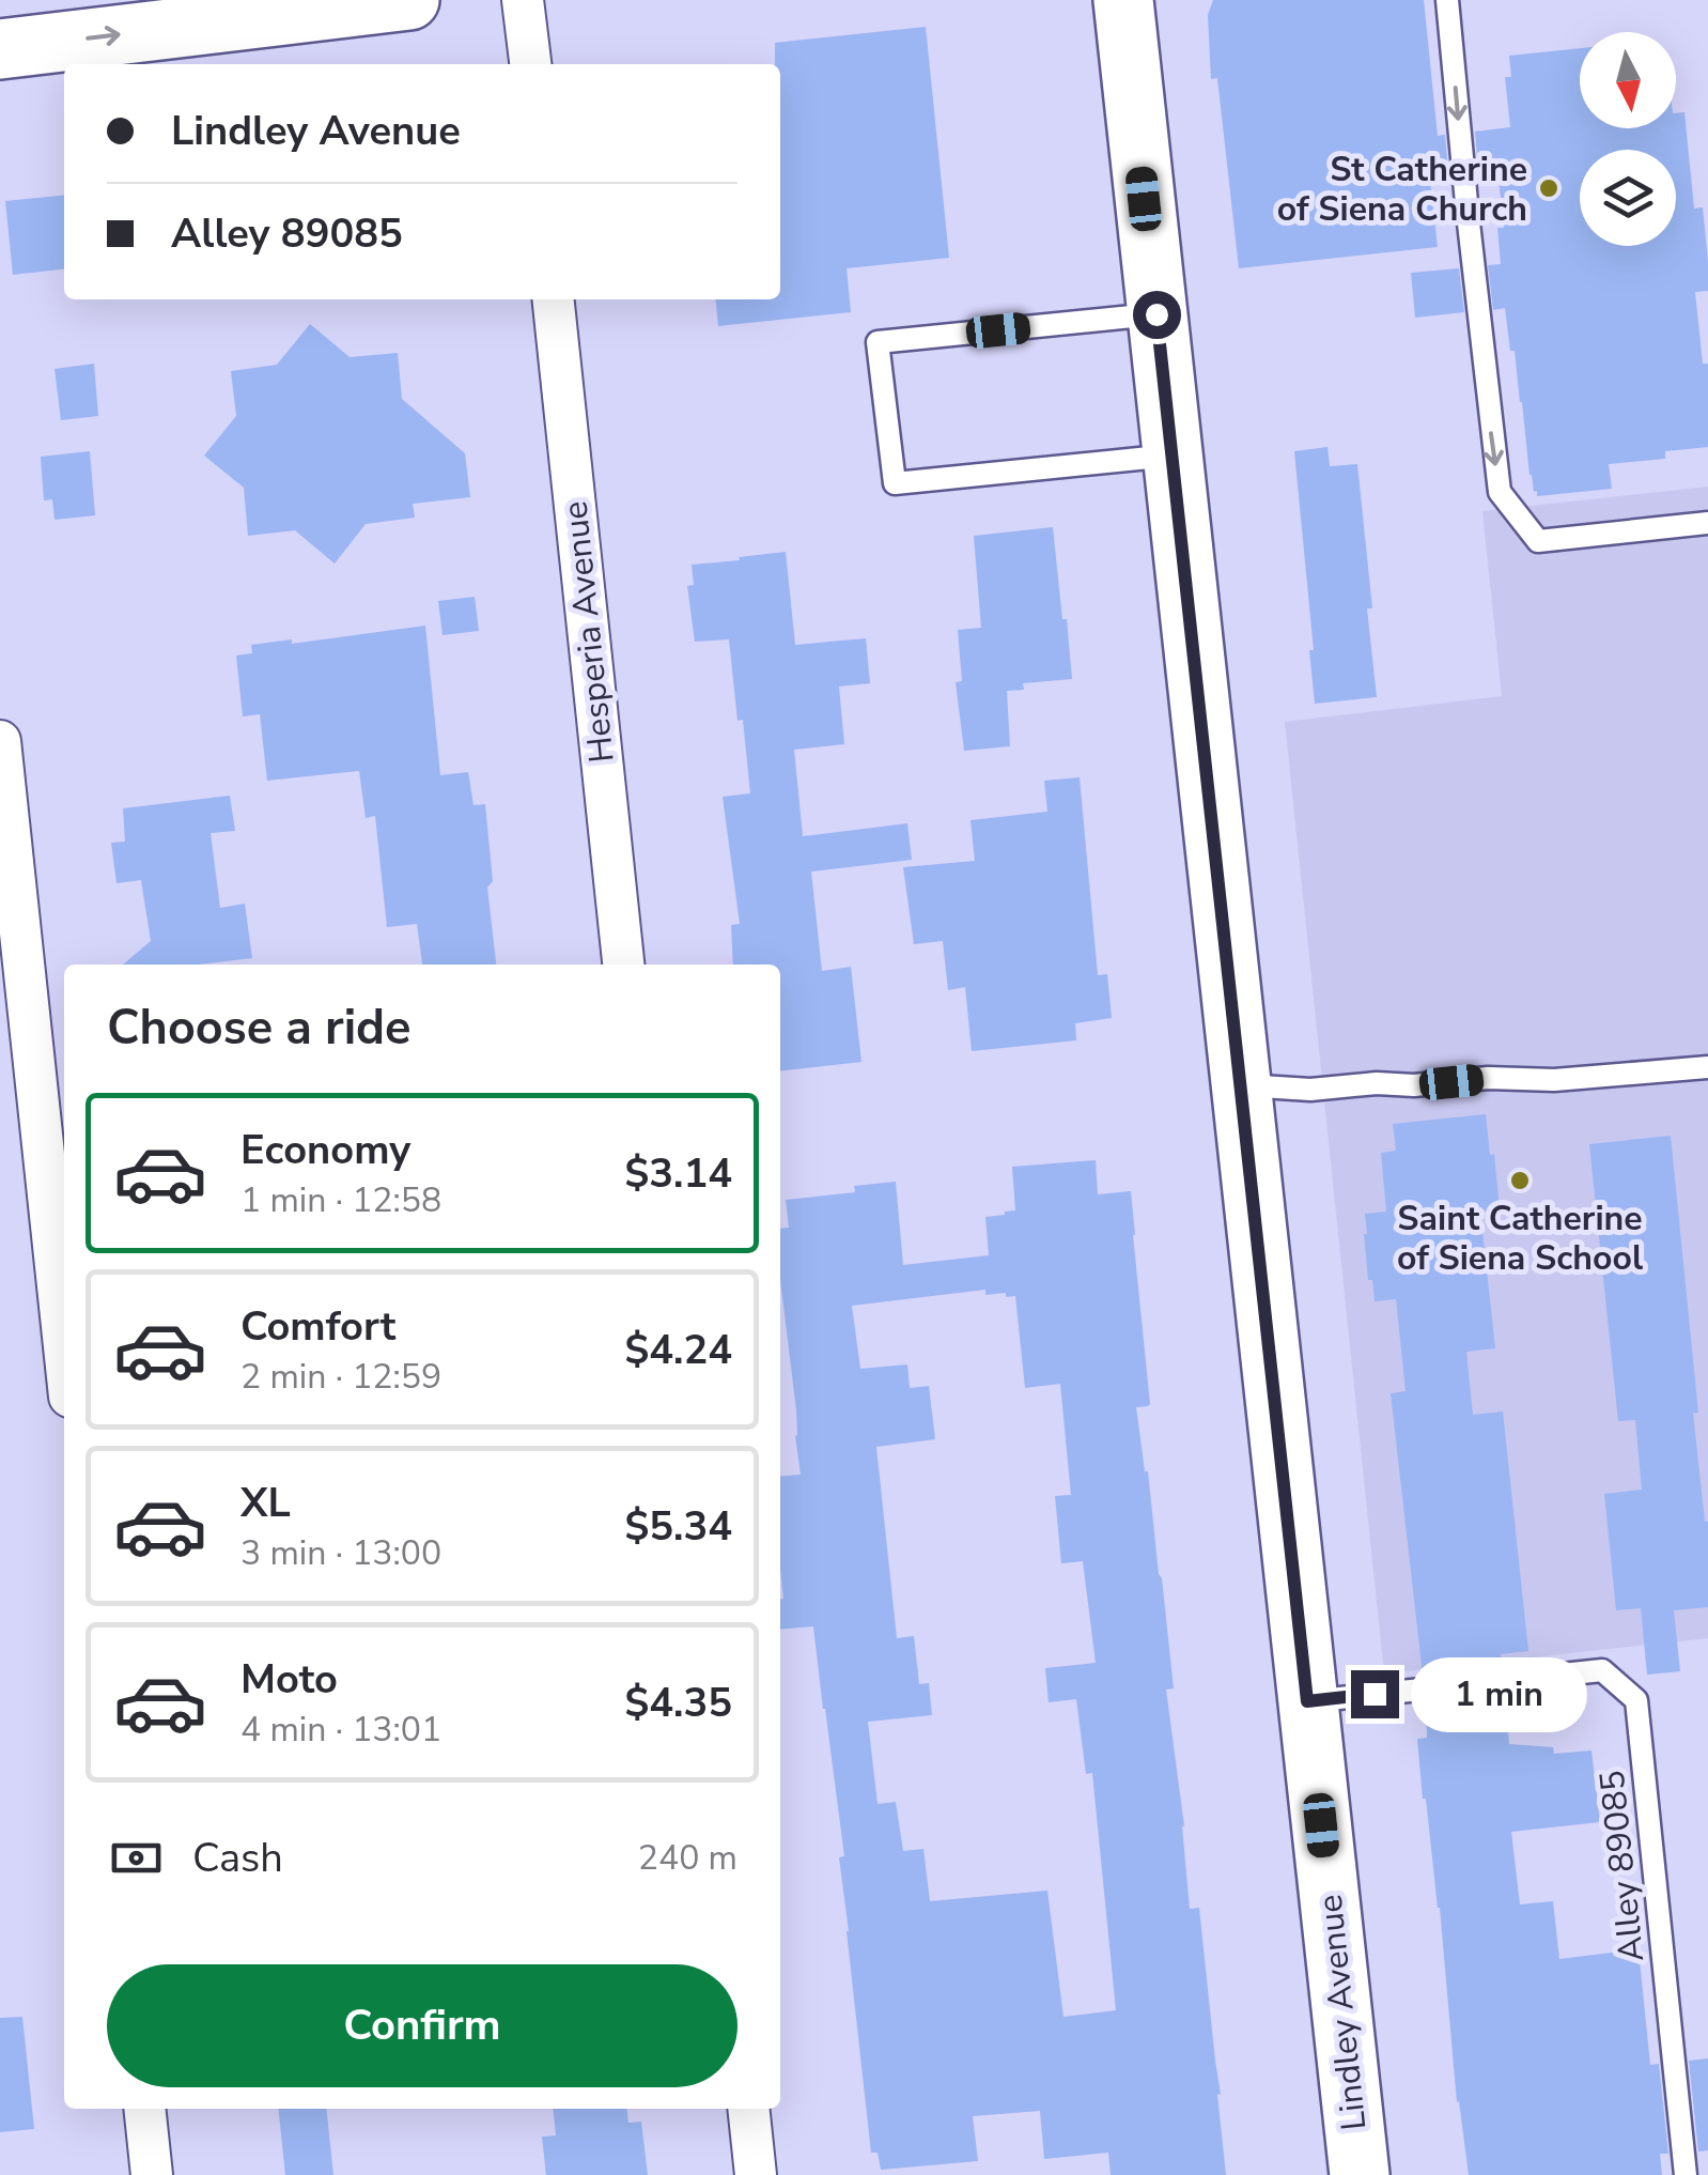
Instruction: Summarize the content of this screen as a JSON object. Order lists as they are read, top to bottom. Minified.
{"streets":{"main road":["Lindley Avenue"],"street":["Hesperia Avenue"],"lane":["Alley 89085"]},"crossings":[["Alley 89085","Lindley Avenue"]],"places":["St Catherine of Siena Church","Saint Catherine of Siena School"],"north":"bottom","page":{"banner":["Lindley Avenue","Alley 89085"],"heading":"Choose a ride","list":[{"name":"Economy","note":"1 min · 12:58","value":"$3.14"},{"name":"Comfort","note":"2 min · 12:59","value":"$4.24"},{"name":"XL","note":"3 min · 13:00","value":"$5.34"},{"name":"Moto","note":"4 min · 13:01","value":"$4.35"}],"bubble":"1 min","pay":["Cash","240 m"],"buttons":"Confirm"}}
